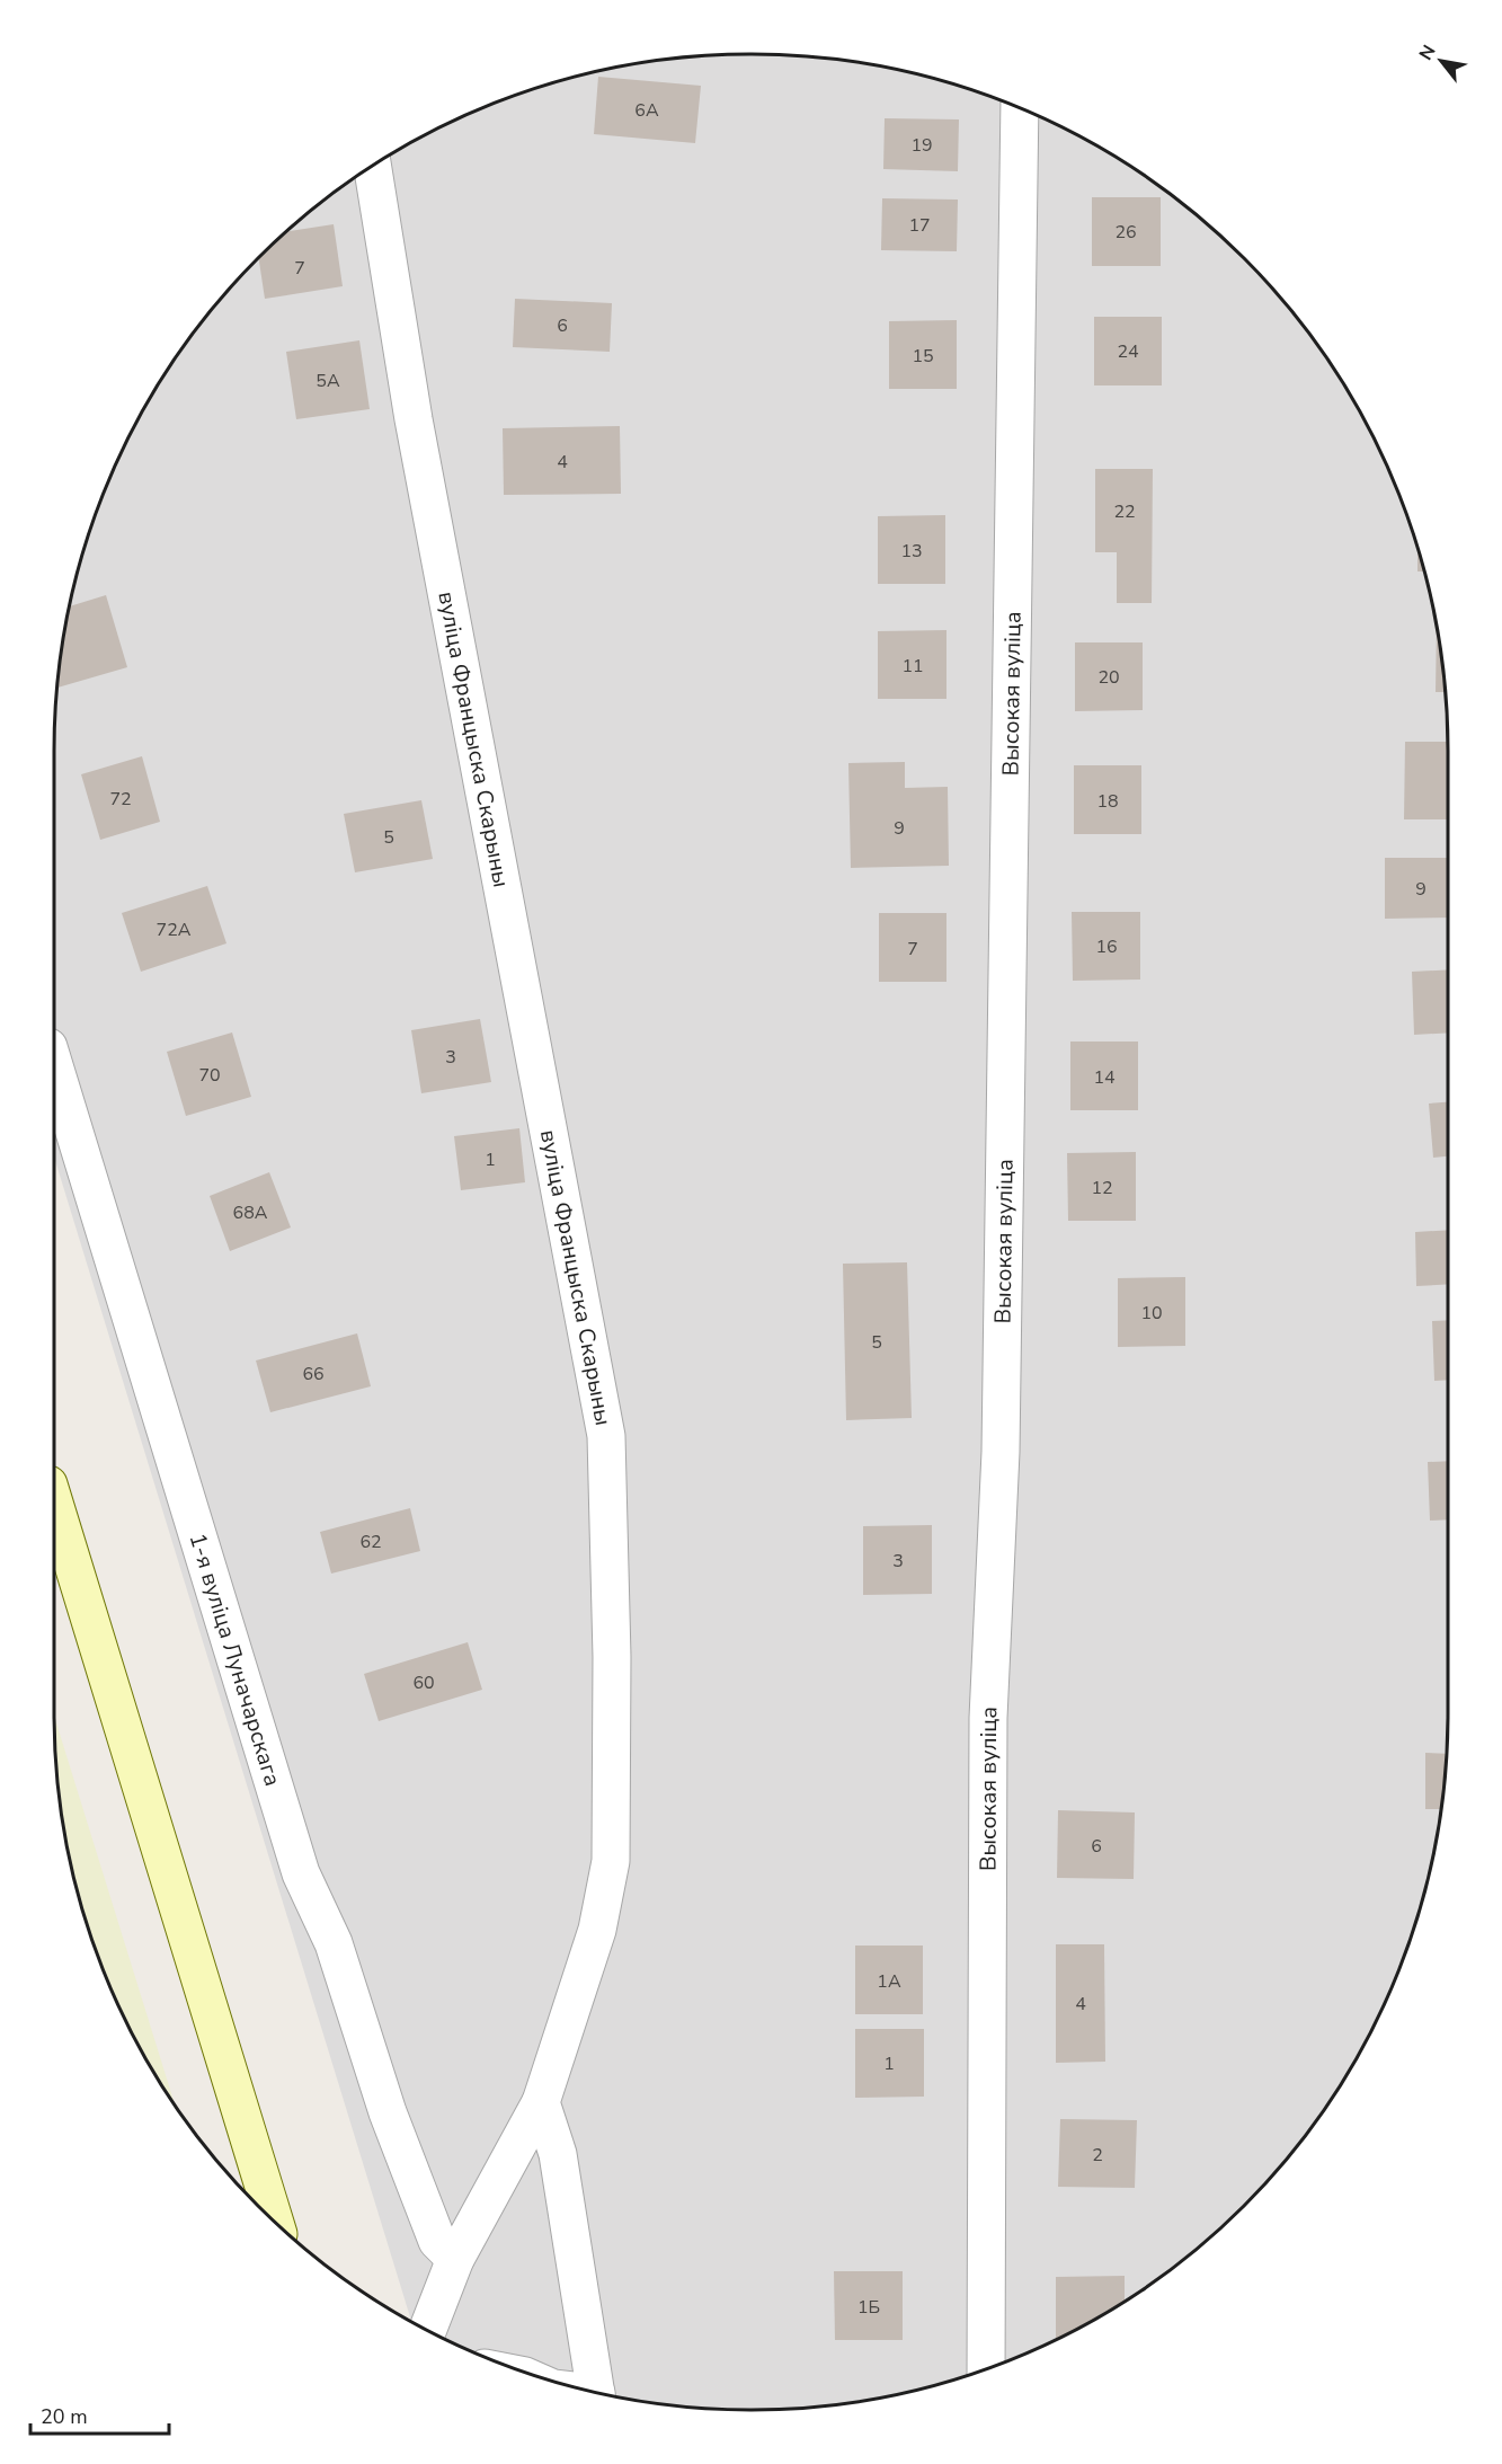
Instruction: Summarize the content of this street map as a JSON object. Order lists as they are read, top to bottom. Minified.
{"streets":{"street":["Высокая вуліца","вуліца Францыска Скарыны","1-я вуліца Луначарскага"]},"crossings":[["вуліца Францыска Скарыны","1-я вуліца Луначарскага"]],"house_numbers":["6А","19","17","26","7","6","24","15","5А","4","22","13","11","20","72","18","9","5","9","72А","16","7","3","70","14","1","12","68А","10","5","66","62","3","60","6","1А","4","1","2","1Б"],"scale_bar":"20 m","north":"top left"}
